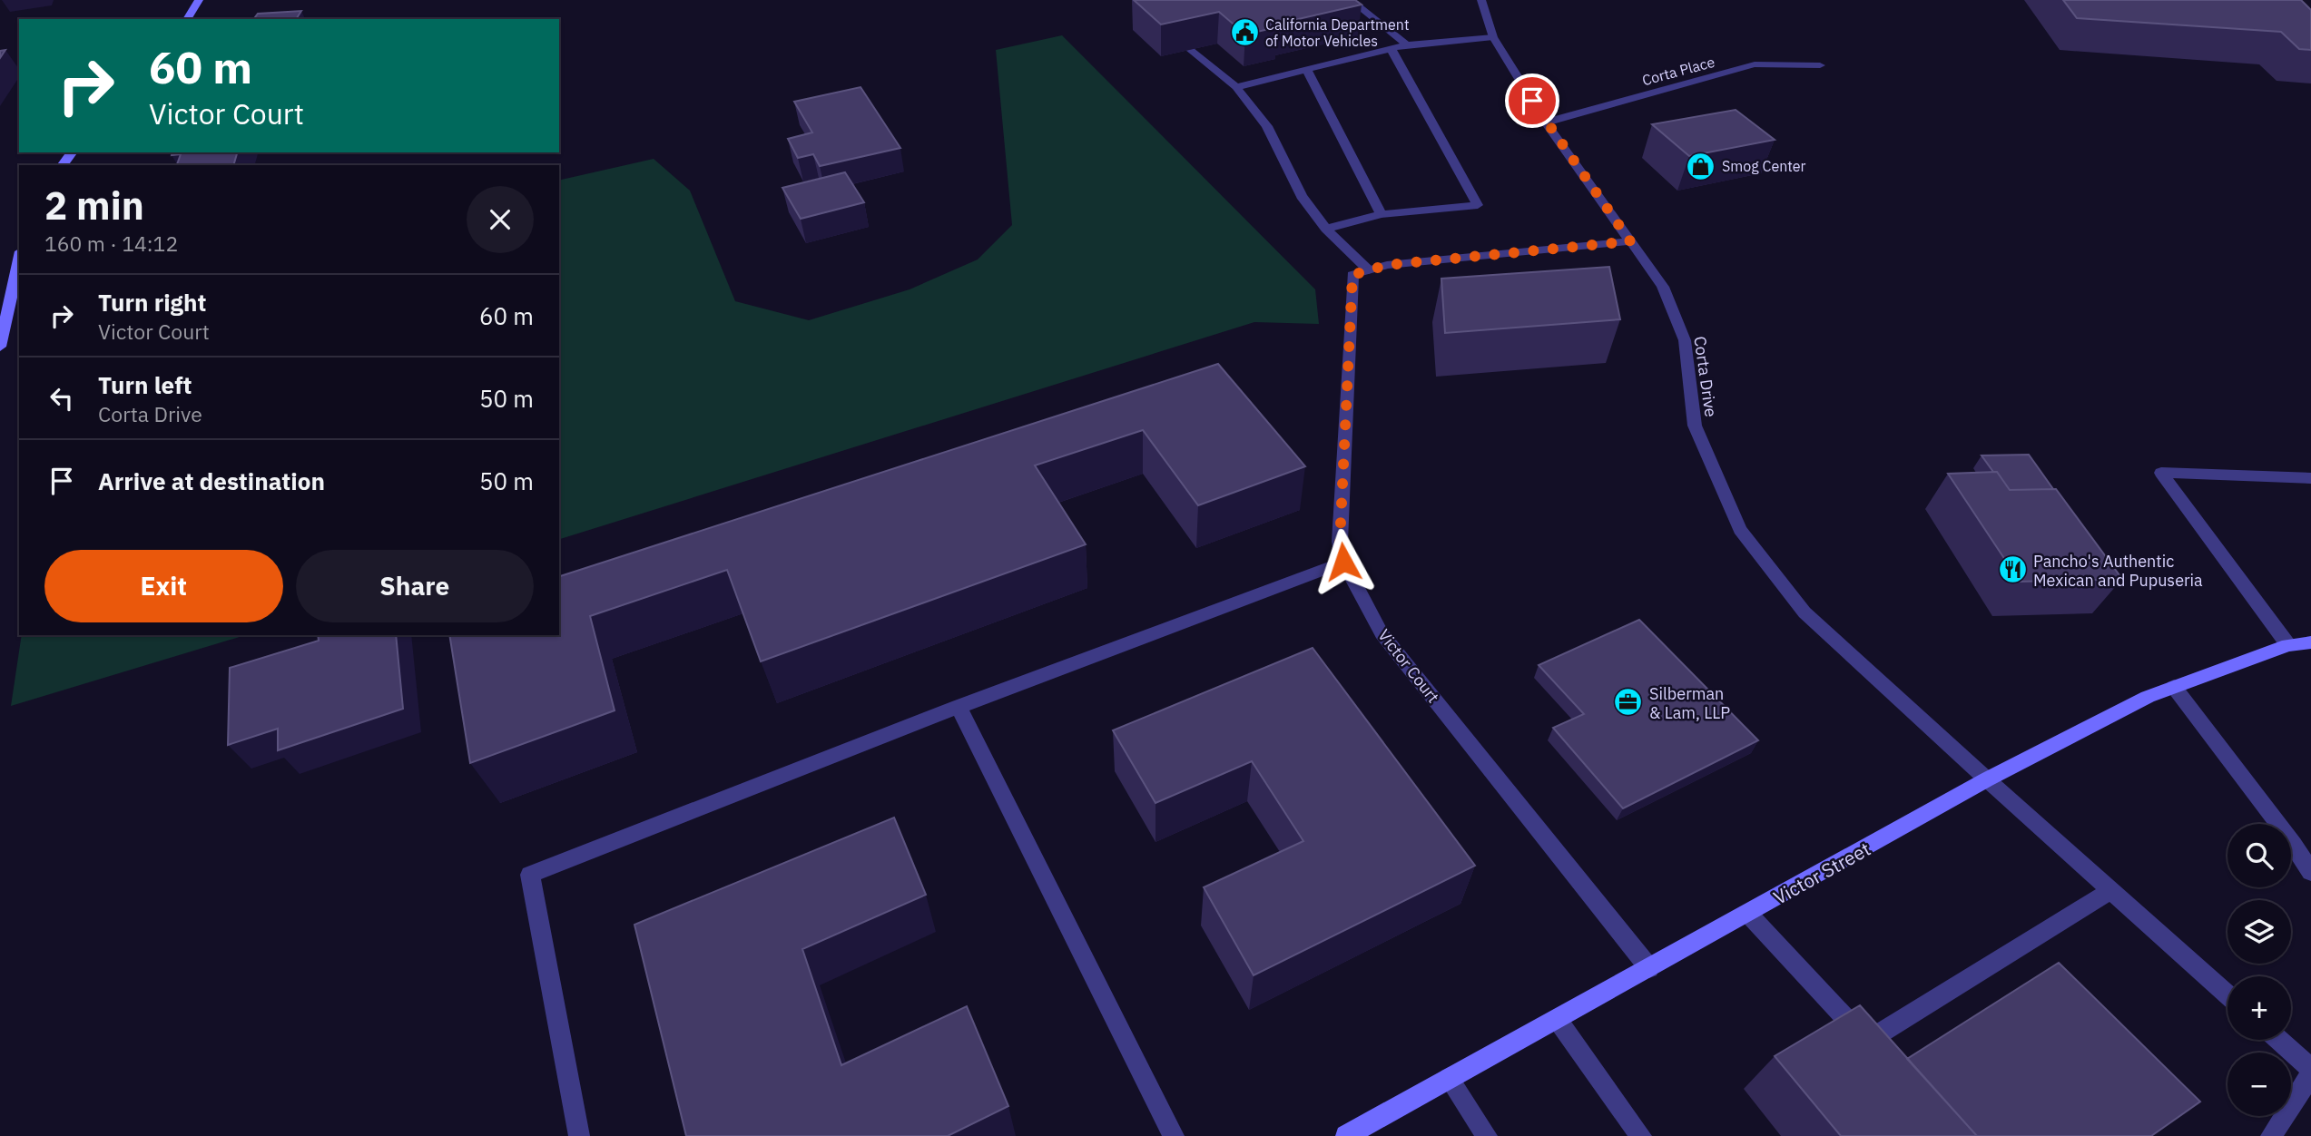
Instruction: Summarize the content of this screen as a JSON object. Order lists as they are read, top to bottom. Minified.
{"streets":{"street":["Corta Place","Corta Drive","Victor Court","Victor Street"]},"crossings":[["Corta Place","Corta Drive"],["Corta Drive","Victor Street"],["Victor Court","Victor Street"]],"places":{"public building":["California Department of Motor Vehicles"],"shop":["Smog Center"],"restaurant":["Pancho's Authentic Mexican and Pupuseria"],"office":["Silberman & Lam, LLP"]},"page":{"turn":["60 m","Victor Court"],"heading":["2 min","160 m · 14:12"],"list":[{"name":"Turn right","note":"Victor Court","value":"60 m"},{"name":"Turn left","note":"Corta Drive","value":"50 m"},{"name":"Arrive at destination","value":"50 m"}],"buttons":["Exit","Share"],"map_buttons":["+","−"]}}
